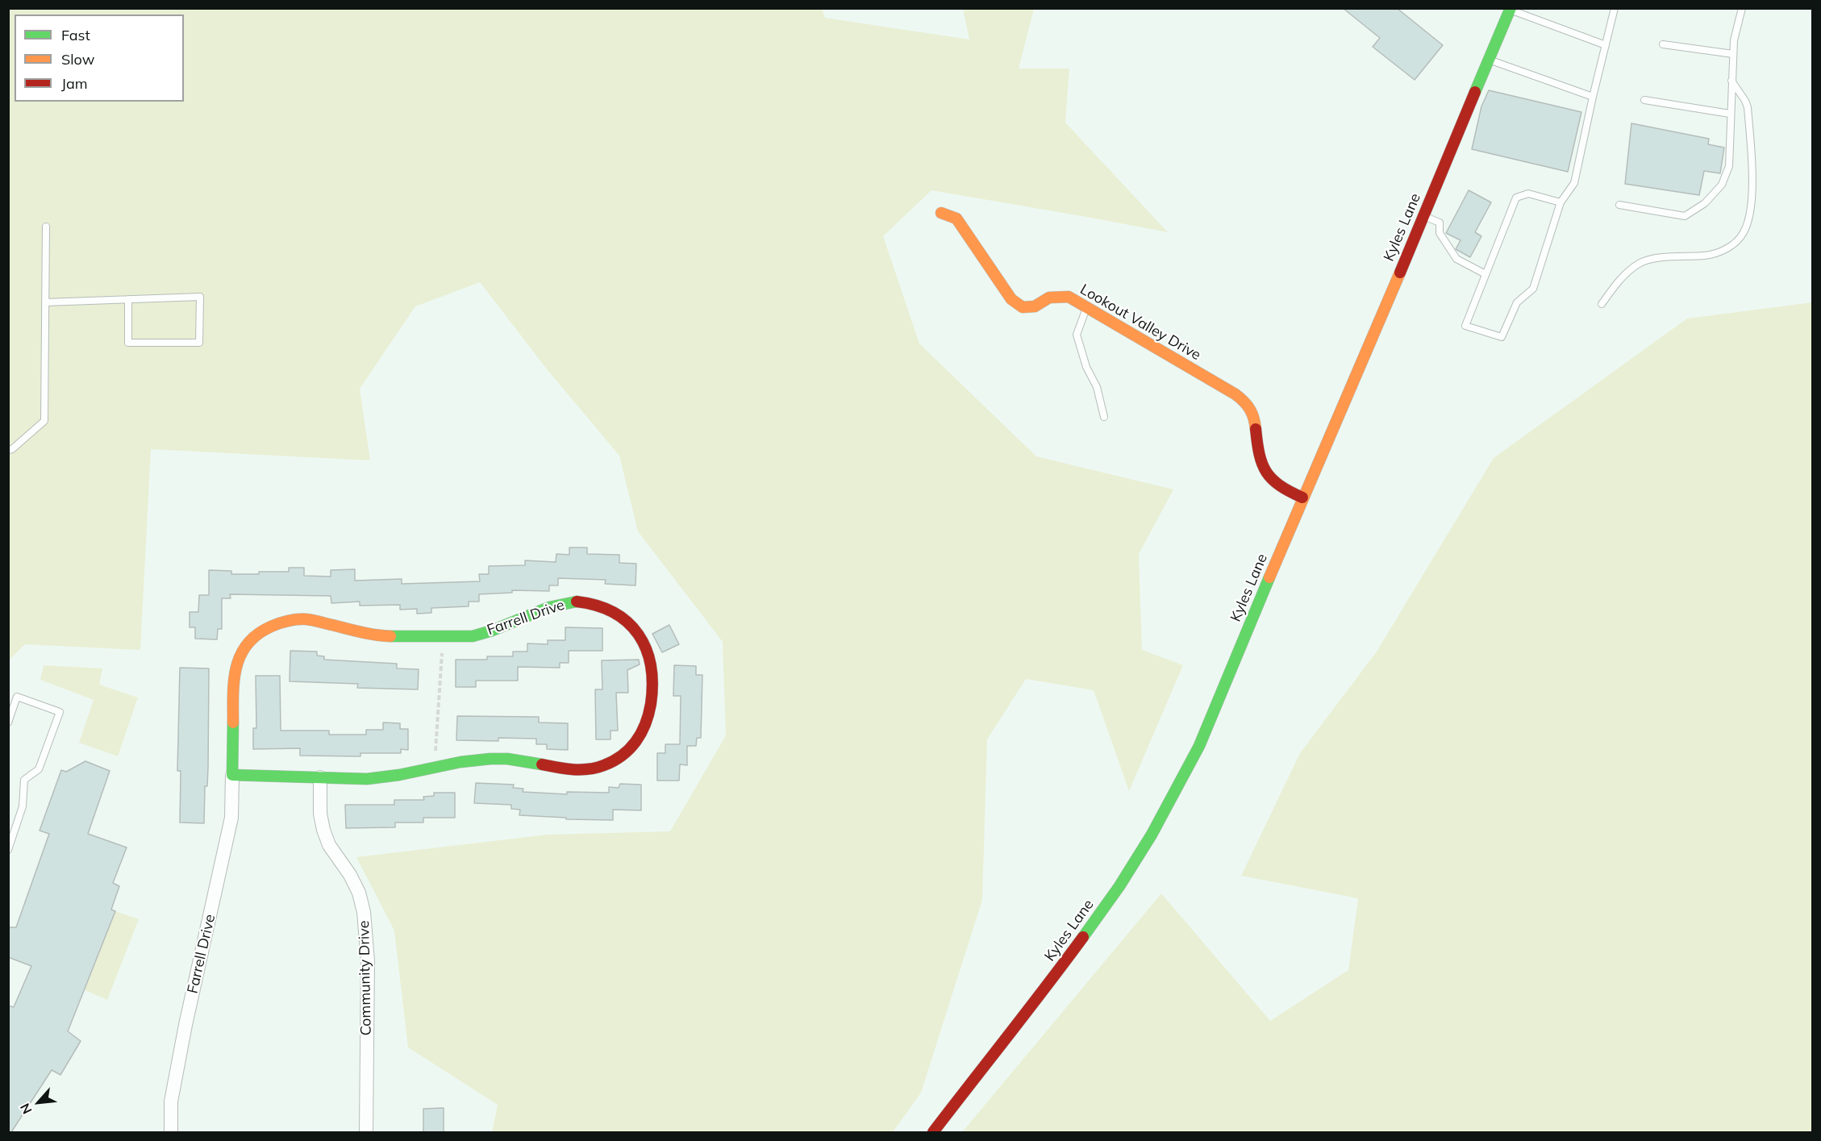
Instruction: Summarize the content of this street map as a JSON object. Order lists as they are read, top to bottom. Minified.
{"streets":{"street":["Kyles Lane","Lookout Valley Drive","Farrell Drive","Community Drive"]},"crossings":[["Kyles Lane","Lookout Valley Drive"],["Farrell Drive","Community Drive"]],"legend":["Fast","Slow","Jam"],"north":"bottom left"}
